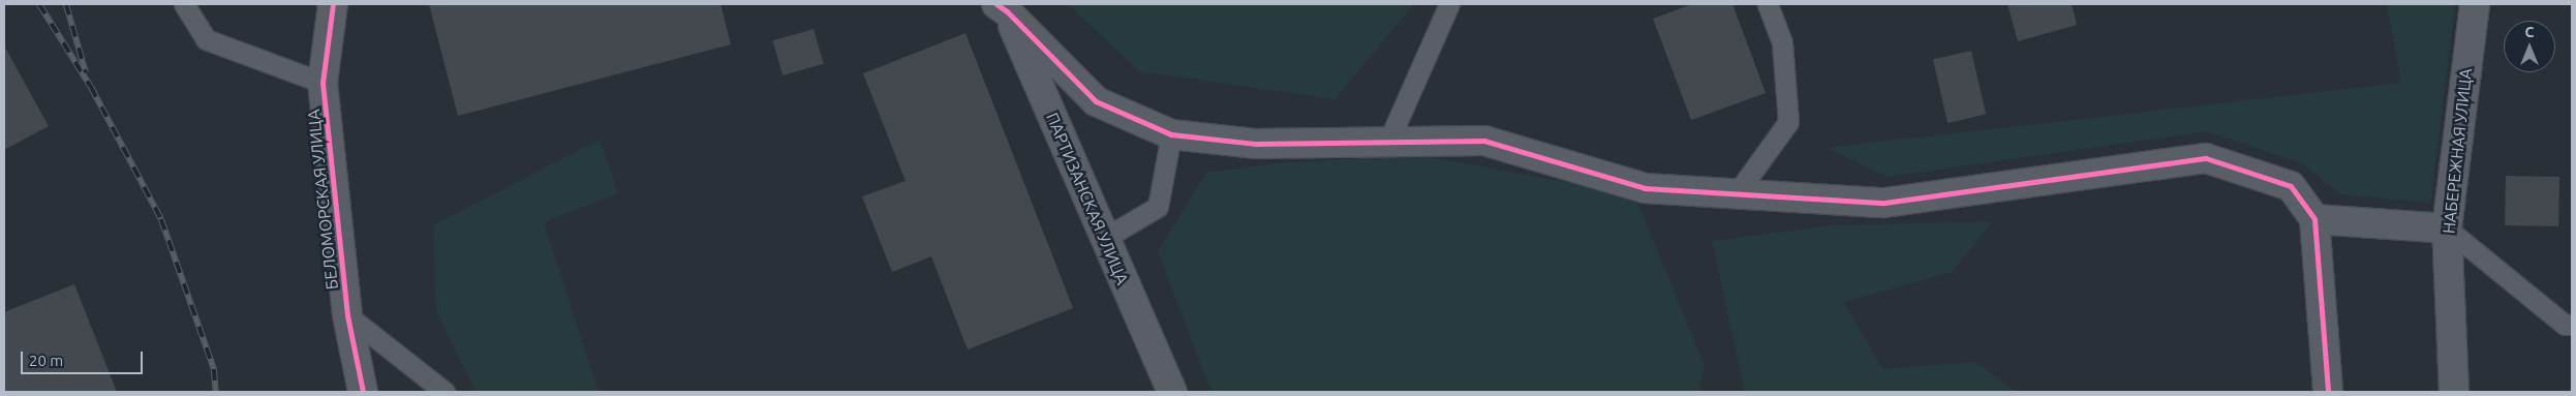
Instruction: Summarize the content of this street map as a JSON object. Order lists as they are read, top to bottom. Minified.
{"streets":{"street":["НАБЕРЕЖНАЯ УЛИЦА","ПАРТИЗАНСКАЯ УЛИЦА","БЕЛОМОРСКАЯ УЛИЦА"]},"scale_bar":"20 m","north":"top"}
